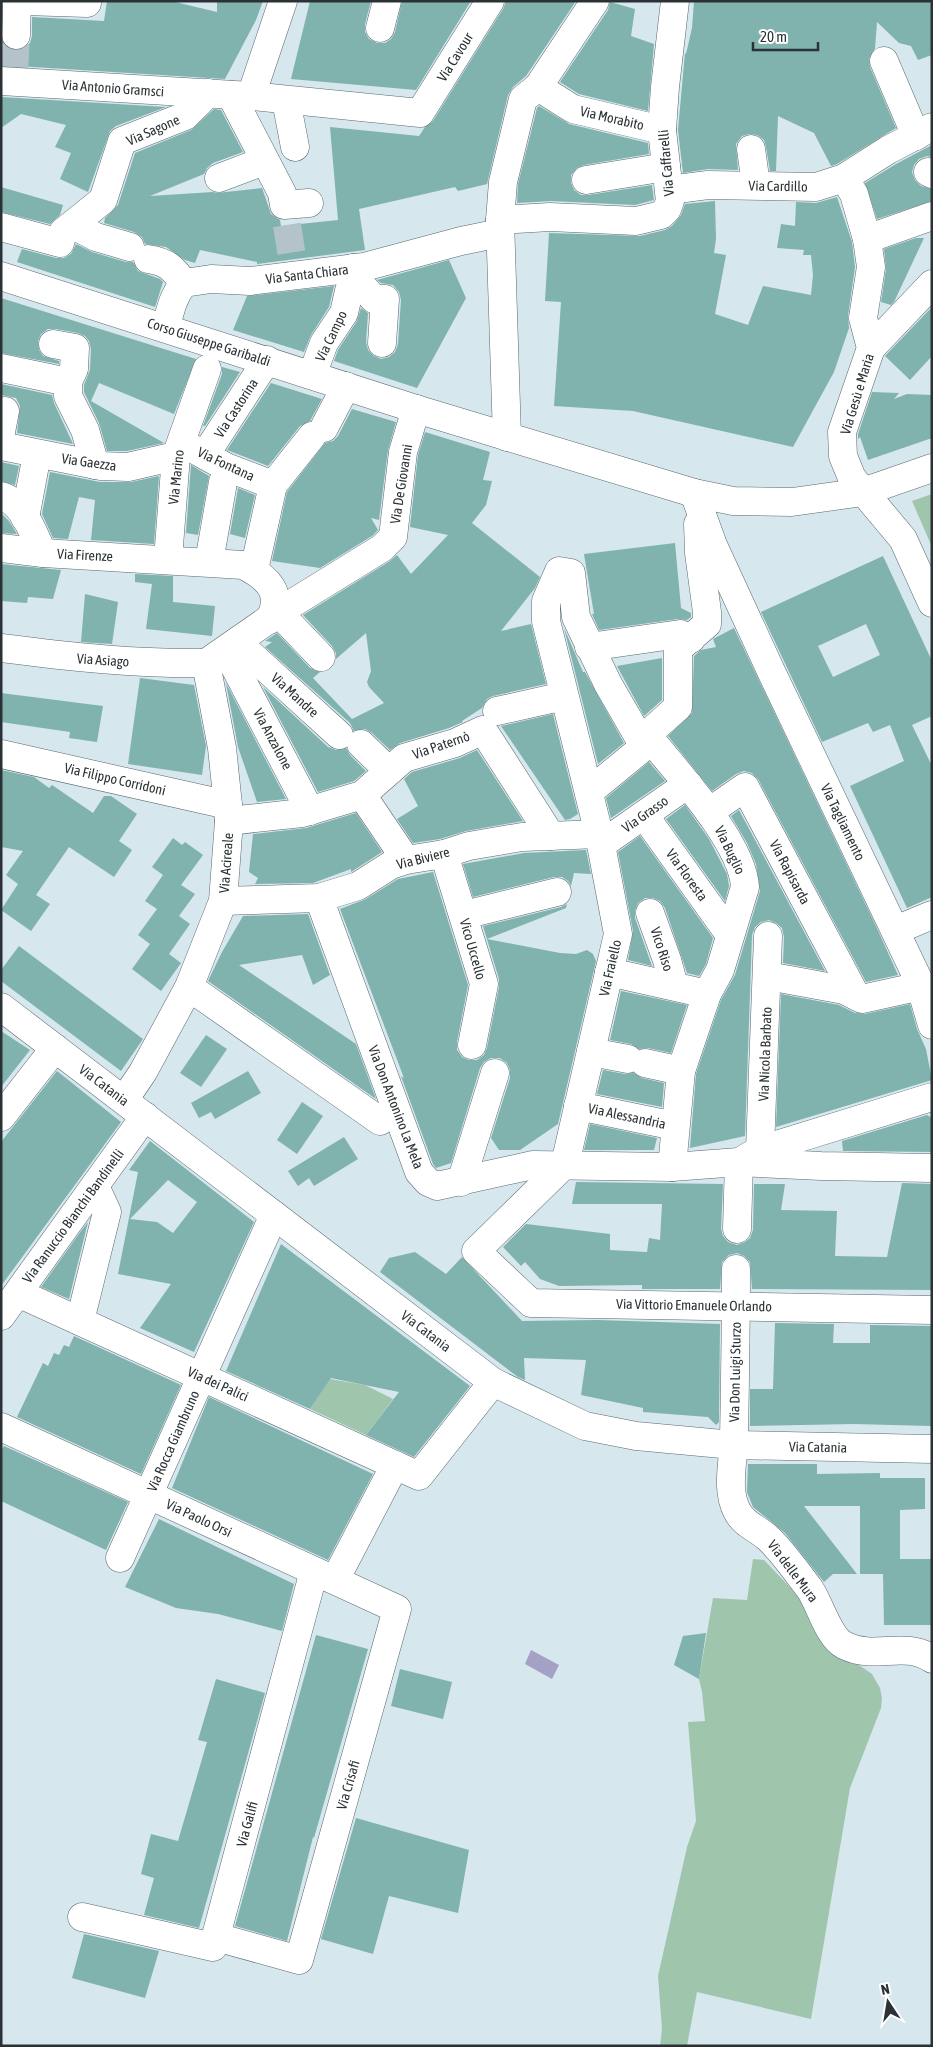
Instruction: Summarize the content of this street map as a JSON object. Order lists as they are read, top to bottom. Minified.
{"streets":{"street":["Via Cavour","Via Antonio Gramsci","Via Morabito","Via Sagone","Via Caffarelli","Via Cardillo","Via Santa Chiara","Via Campo","Corso Giuseppe Garibaldi","Via Gesù e Maria","Via Castorina","Via Gaezza","Via Fontana","Via Marino","Via De Giovanni","Via Firenze","Via Asiago","Via Mandre","Via Anzalone","Via Paternò","Via Filippo Corridoni","Via Grasso","Via Tagliamento","Via Buglio","Via Biviere","Via Acireale","Via Rapisarda","Via Floresta","Vico Uccello","Vico Riso","Via Fraiello","Via Nicola Barbato","Via Catania","Via Don Antonino La Mela","Via Alessandria","Via Ranuccio Bianchi Bandinelli","Via Vittorio Emanuele Orlando","Via Don Luigi Sturzo","Via dei Palici","Via Rocca Giambruno","Via Paolo Orsi","Via delle Mura","Via Crisafi","Via Galifi"]},"crossings":[["Via Cavour","Via Antonio Gramsci"],["Via Antonio Gramsci","Via Sagone"],["Via Morabito","Via Caffarelli"],["Via Caffarelli","Via Cardillo"],["Via Caffarelli","Via Santa Chiara"],["Via Cardillo","Via Gesù e Maria"],["Via Santa Chiara","Via Campo"],["Via Campo","Corso Giuseppe Garibaldi"],["Corso Giuseppe Garibaldi","Via Gesù e Maria"],["Corso Giuseppe Garibaldi","Via Castorina"],["Corso Giuseppe Garibaldi","Via De Giovanni"],["Corso Giuseppe Garibaldi","Via Tagliamento"],["Via Castorina","Via Fontana"],["Via Gaezza","Via Fontana"],["Via Gaezza","Via Marino"],["Via Fontana","Via Marino"],["Via Marino","Via Firenze"],["Via De Giovanni","Via Asiago"],["Via De Giovanni","Via Mandre"],["Via De Giovanni","Via Anzalone"],["Via De Giovanni","Via Acireale"],["Via Asiago","Via Mandre"],["Via Asiago","Via Anzalone"],["Via Asiago","Via Acireale"],["Via Mandre","Via Anzalone"],["Via Mandre","Via Paternò"],["Via Mandre","Via Acireale"],["Via Anzalone","Via Paternò"],["Via Anzalone","Via Acireale"],["Via Paternò","Via Filippo Corridoni"],["Via Paternò","Via Biviere"],["Via Paternò","Via Acireale"],["Via Filippo Corridoni","Via Acireale"],["Via Grasso","Via Buglio"],["Via Grasso","Via Biviere"],["Via Grasso","Via Floresta"],["Via Grasso","Via Fraiello"],["Via Buglio","Via Rapisarda"],["Via Buglio","Via Floresta"],["Via Buglio","Via Fraiello"],["Via Buglio","Via Don Antonino La Mela"],["Via Buglio","Via Alessandria"],["Via Biviere","Via Acireale"],["Via Biviere","Vico Uccello"],["Via Biviere","Via Fraiello"],["Via Biviere","Via Don Antonino La Mela"],["Via Acireale","Via Catania"],["Via Acireale","Via Ranuccio Bianchi Bandinelli"],["Via Fraiello","Via Don Antonino La Mela"],["Via Fraiello","Via Alessandria"],["Via Fraiello","Via Vittorio Emanuele Orlando"],["Via Catania","Via Ranuccio Bianchi Bandinelli"],["Via Catania","Via Don Luigi Sturzo"],["Via Catania","Via Rocca Giambruno"],["Via Catania","Via delle Mura"],["Via Catania","Via Galifi"],["Via Don Antonino La Mela","Via Alessandria"],["Via Don Antonino La Mela","Via Vittorio Emanuele Orlando"],["Via Ranuccio Bianchi Bandinelli","Via dei Palici"],["Via Vittorio Emanuele Orlando","Via Don Luigi Sturzo"],["Via Don Luigi Sturzo","Via delle Mura"],["Via dei Palici","Via Rocca Giambruno"],["Via dei Palici","Via Galifi"],["Via Rocca Giambruno","Via Paolo Orsi"],["Via Paolo Orsi","Via Crisafi"],["Via Paolo Orsi","Via Galifi"],["Via Crisafi","Via Galifi"]],"scale_bar":"20 m","north":"top"}
